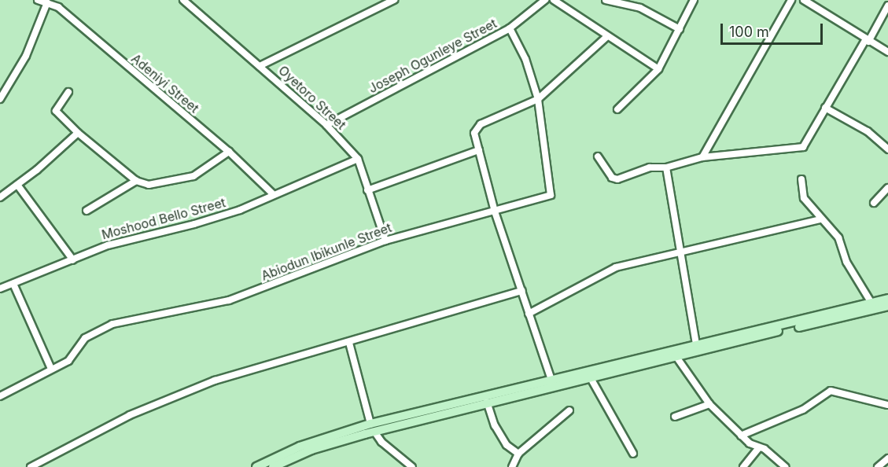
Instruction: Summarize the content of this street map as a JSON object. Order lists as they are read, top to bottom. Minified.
{"streets":{"street":["Joseph Ogunleye Street","Adeniyi Street","Oyetoro Street","Moshood Bello Street","Abiodun Ibikunle Street"]},"crossings":[["Joseph Ogunleye Street","Oyetoro Street"],["Adeniyi Street","Moshood Bello Street"],["Oyetoro Street","Moshood Bello Street"],["Oyetoro Street","Abiodun Ibikunle Street"]],"scale_bar":"100 m"}
